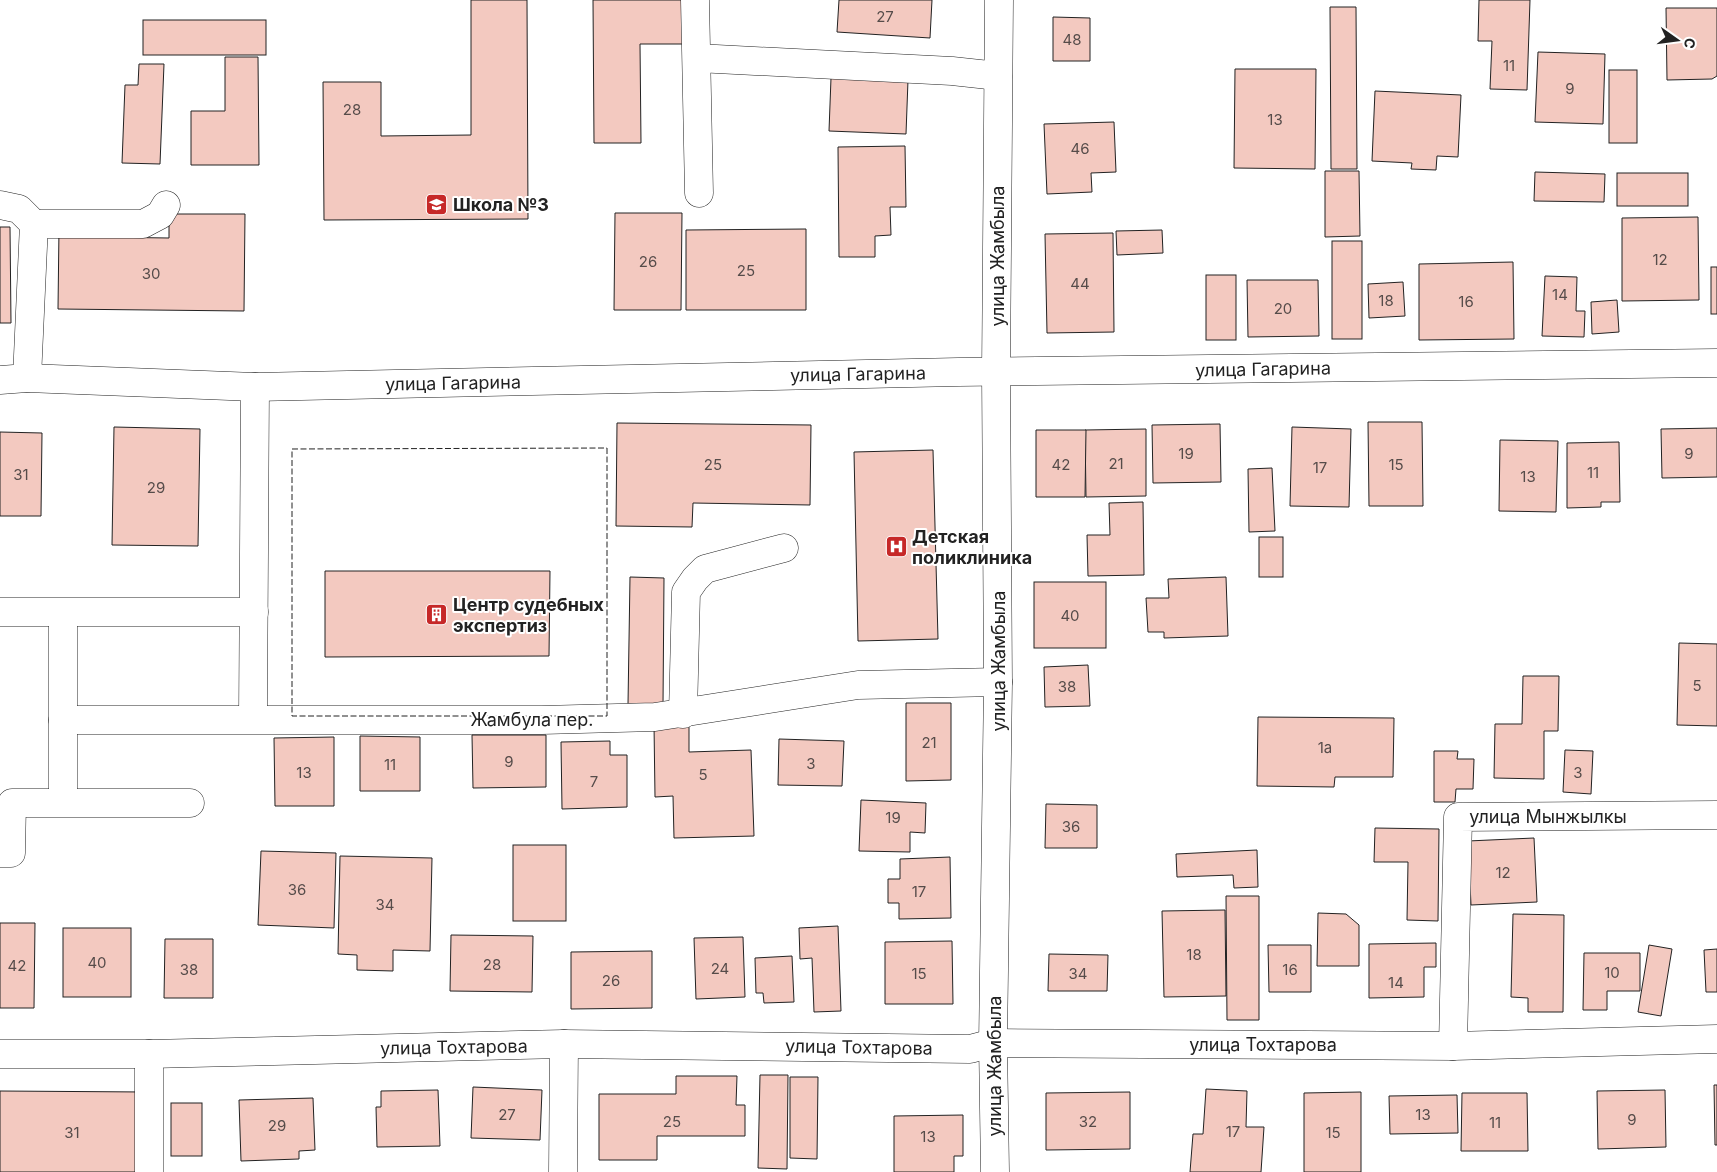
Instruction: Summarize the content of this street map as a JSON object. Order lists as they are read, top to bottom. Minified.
{"streets":{"street":["улица Жамбыла","улица Гагарина","Жамбула пер.","улица Мынжылкы","улица Тохтарова"]},"crossings":[["улица Жамбыла","улица Гагарина"],["улица Жамбыла","Жамбула пер."],["улица Жамбыла","улица Тохтарова"],["улица Мынжылкы","улица Тохтарова"]],"places":{"school or university":["Школа №3"],"hospital":["Детская поликлиника"],"building":["Центр судебных экспертиз"]},"house_numbers":["27","48","11","9","28","13","46","12","26","25","30","44","14","18","16","20","19","9","21","25","42","15","17","11","31","13","29","40","5","38","21","1а","9","3","11","13","3","5","7","19","36","12","36","17","34","18","40","28","42","24","38","16","10","15","34","26","14","27","13","9","25","32","11","29","17","31","15","13"],"north":"right"}
